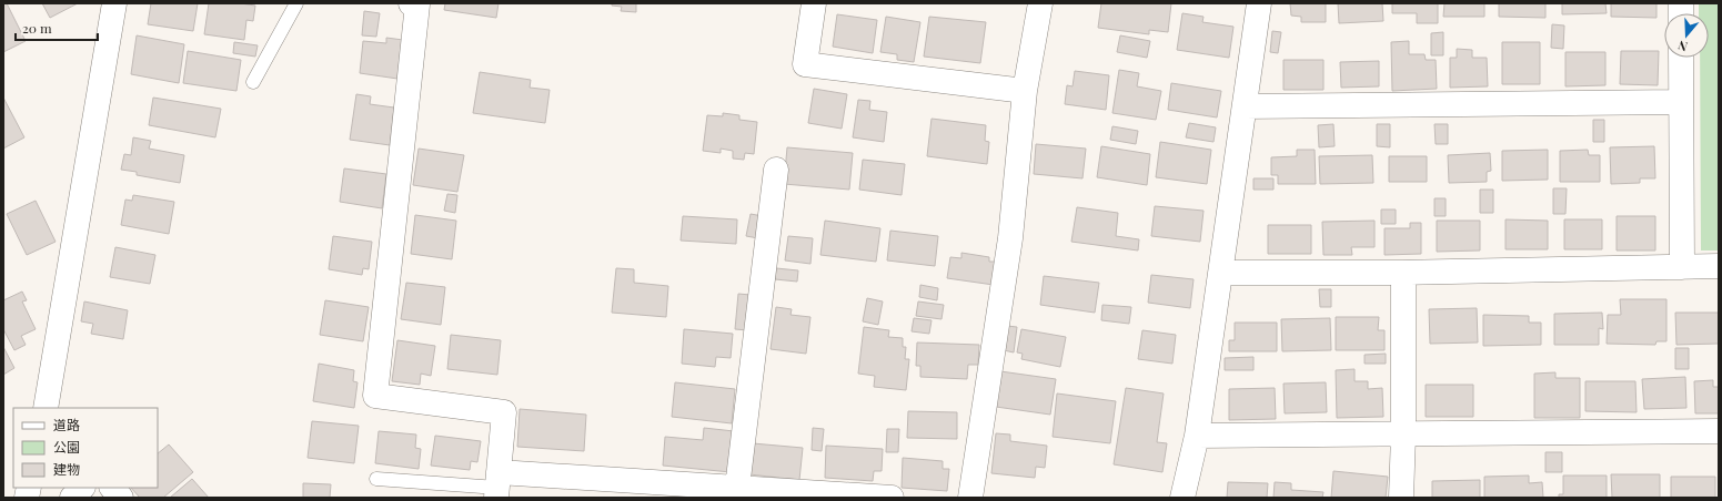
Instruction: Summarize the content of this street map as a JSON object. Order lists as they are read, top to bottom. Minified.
{"legend":["道路","公園","建物"],"scale_bar":"20 m","north":"bottom"}
